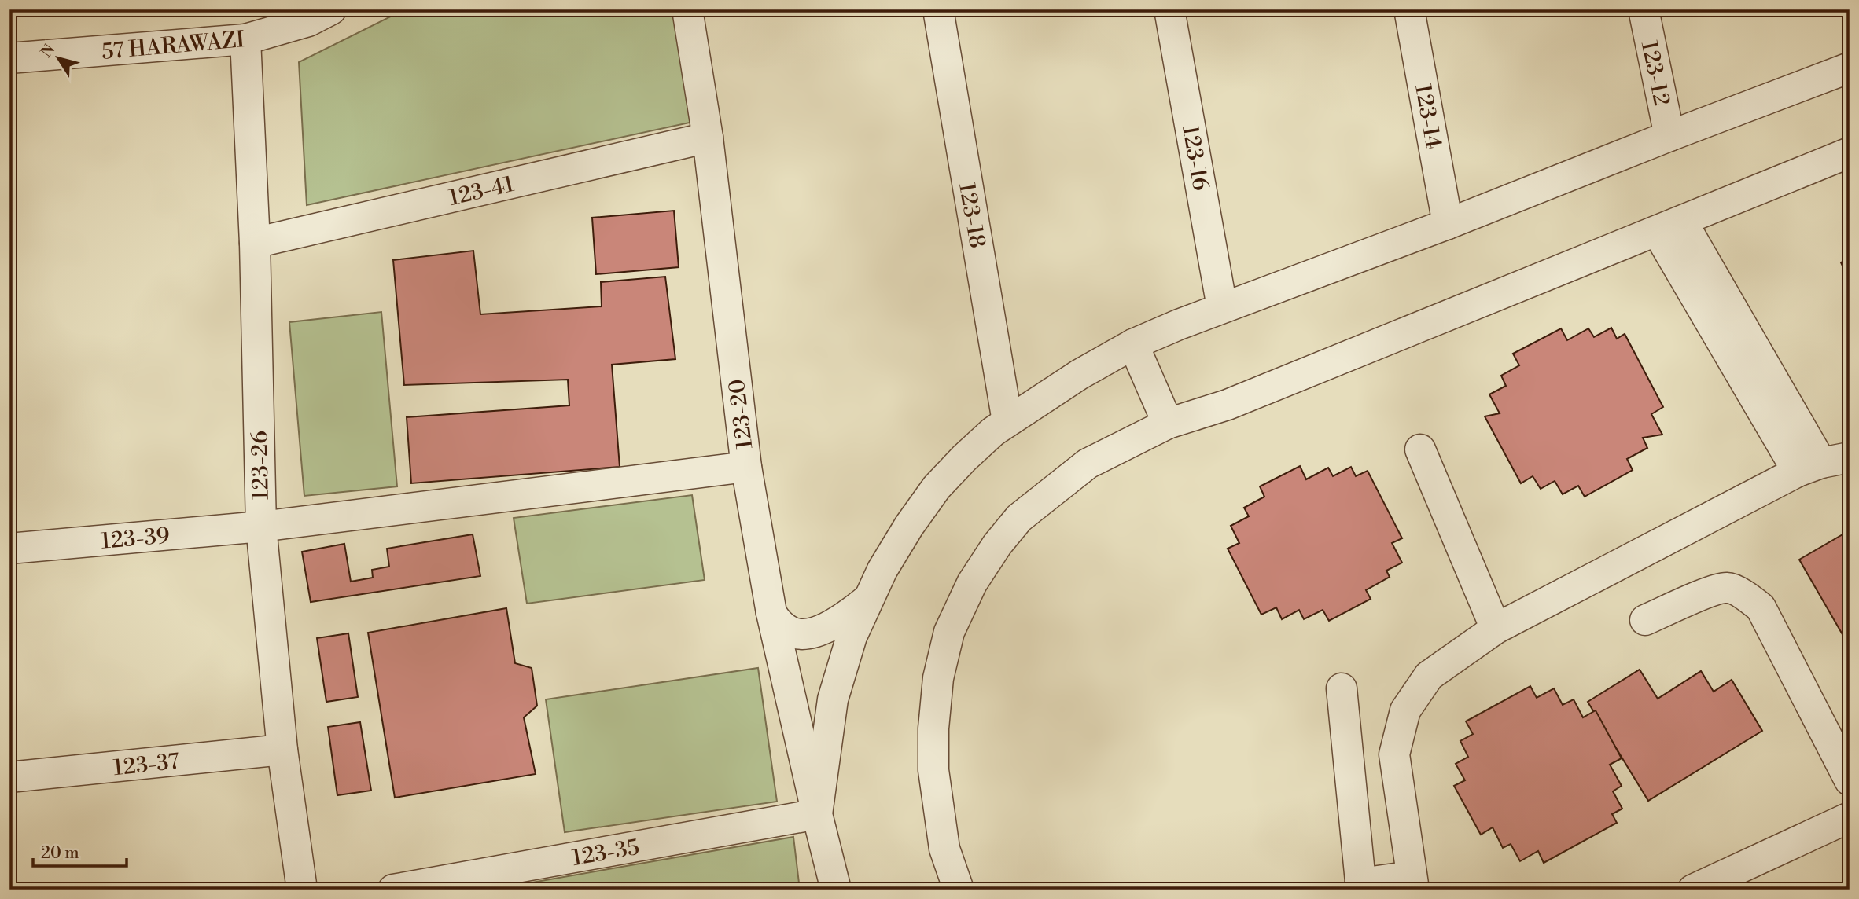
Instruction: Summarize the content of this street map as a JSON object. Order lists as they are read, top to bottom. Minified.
{"streets":{"street":["57 HARAWAZI","123-12","123-14","123-16","123-41","123-18","123-20","123-26","123-39","123-37","123-35"]},"crossings":[["57 HARAWAZI","123-26"],["123-41","123-20"],["123-41","123-26"],["123-20","123-39"],["123-20","123-35"],["123-26","123-39"],["123-26","123-37"]],"scale_bar":"20 m","north":"top left"}
